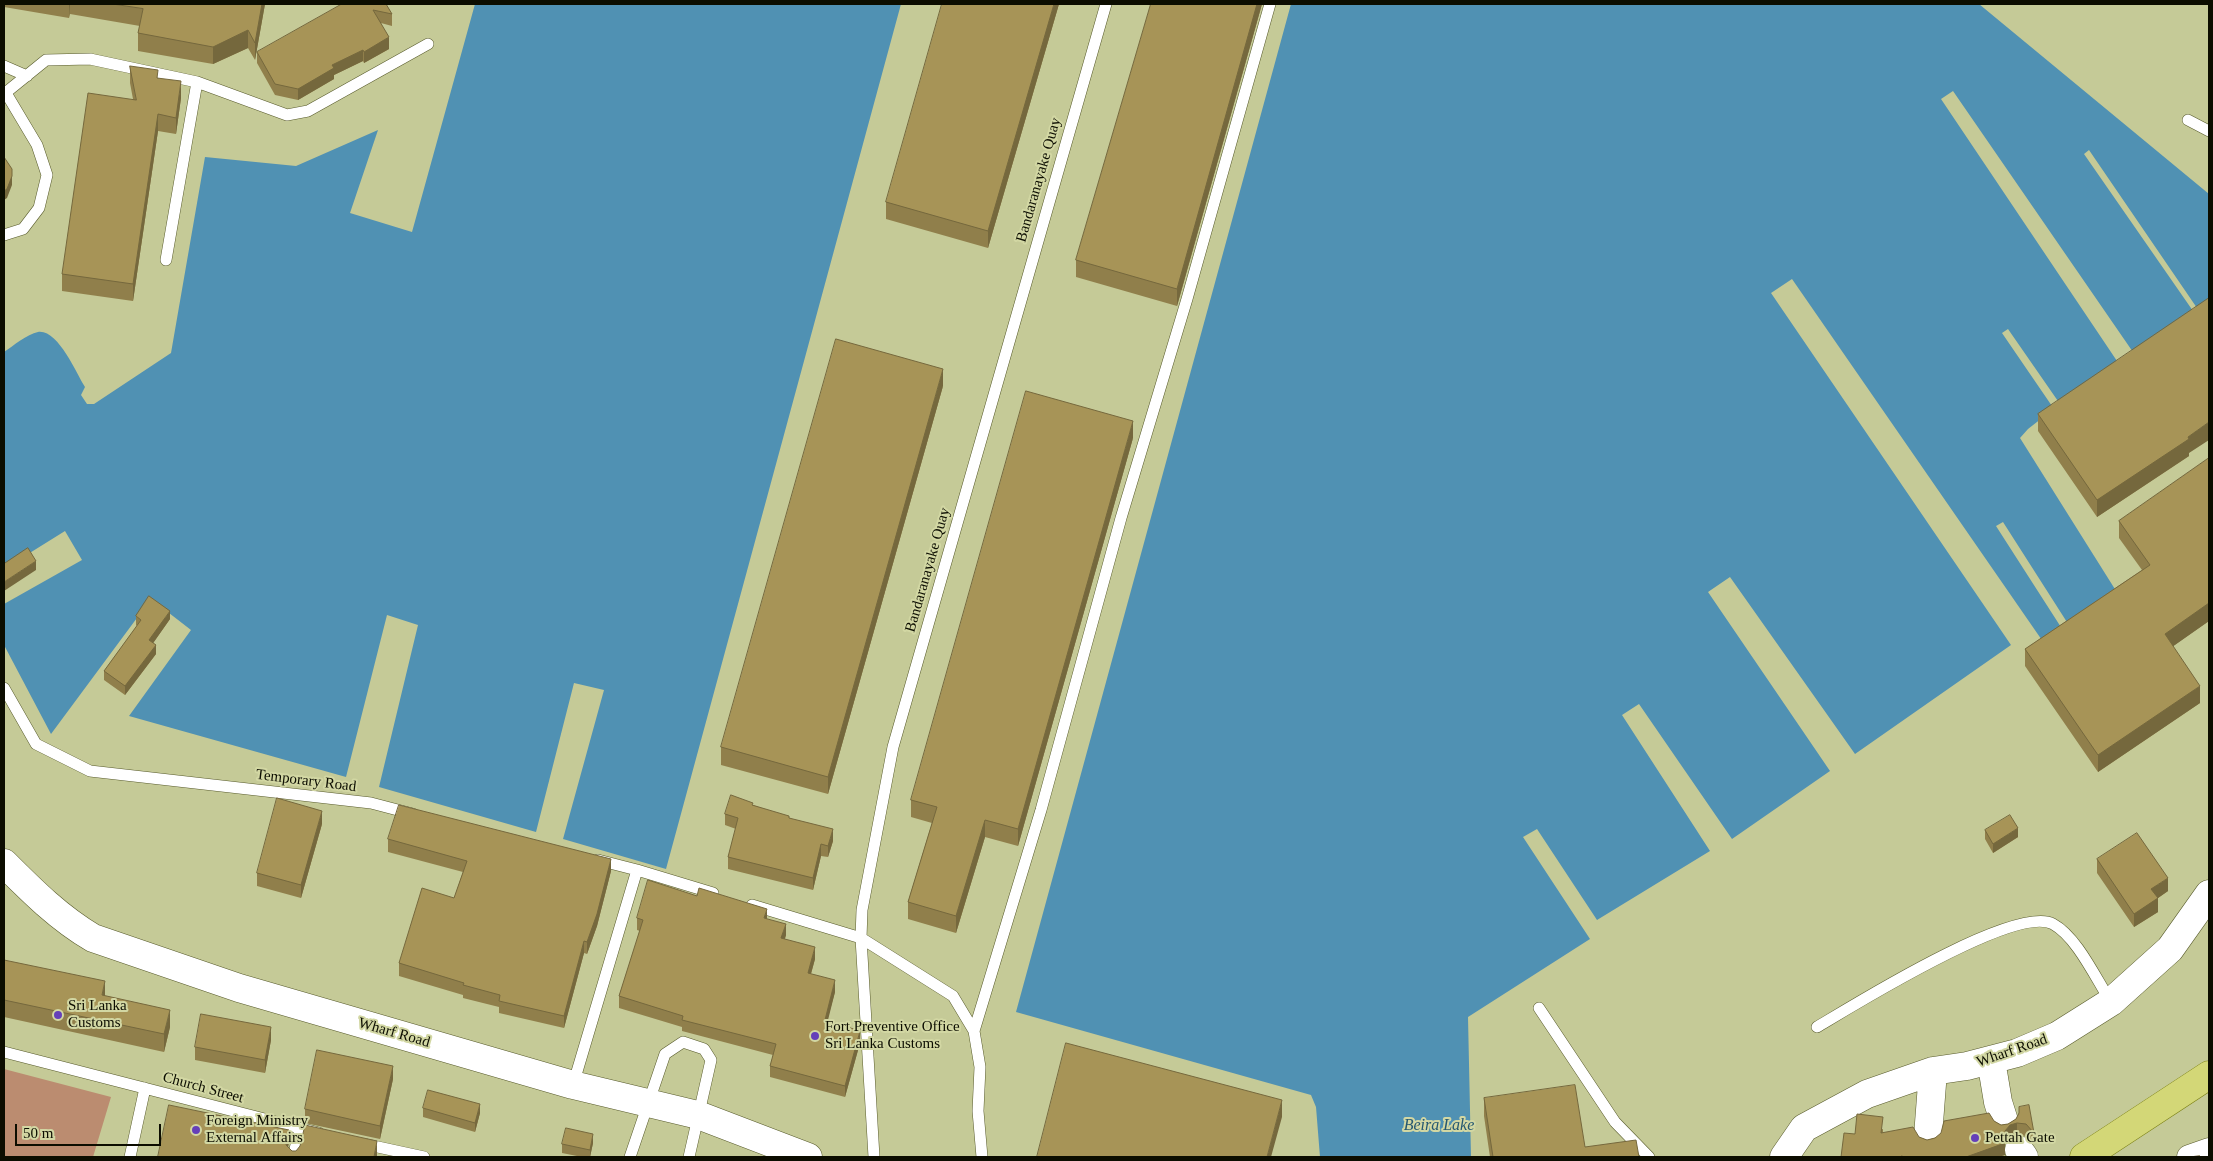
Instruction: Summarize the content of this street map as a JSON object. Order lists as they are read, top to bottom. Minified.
{"streets":{"main road":["Wharf Road"],"lane":["Bandaranayake Quay","Temporary Road","Church Street"]},"water":["Beira Lake"],"places":["Sri Lanka Customs","Fort Preventive Office Sri Lanka Customs","Foreign Ministry External Affairs","Pettah Gate"],"scale_bar":"50 m"}
